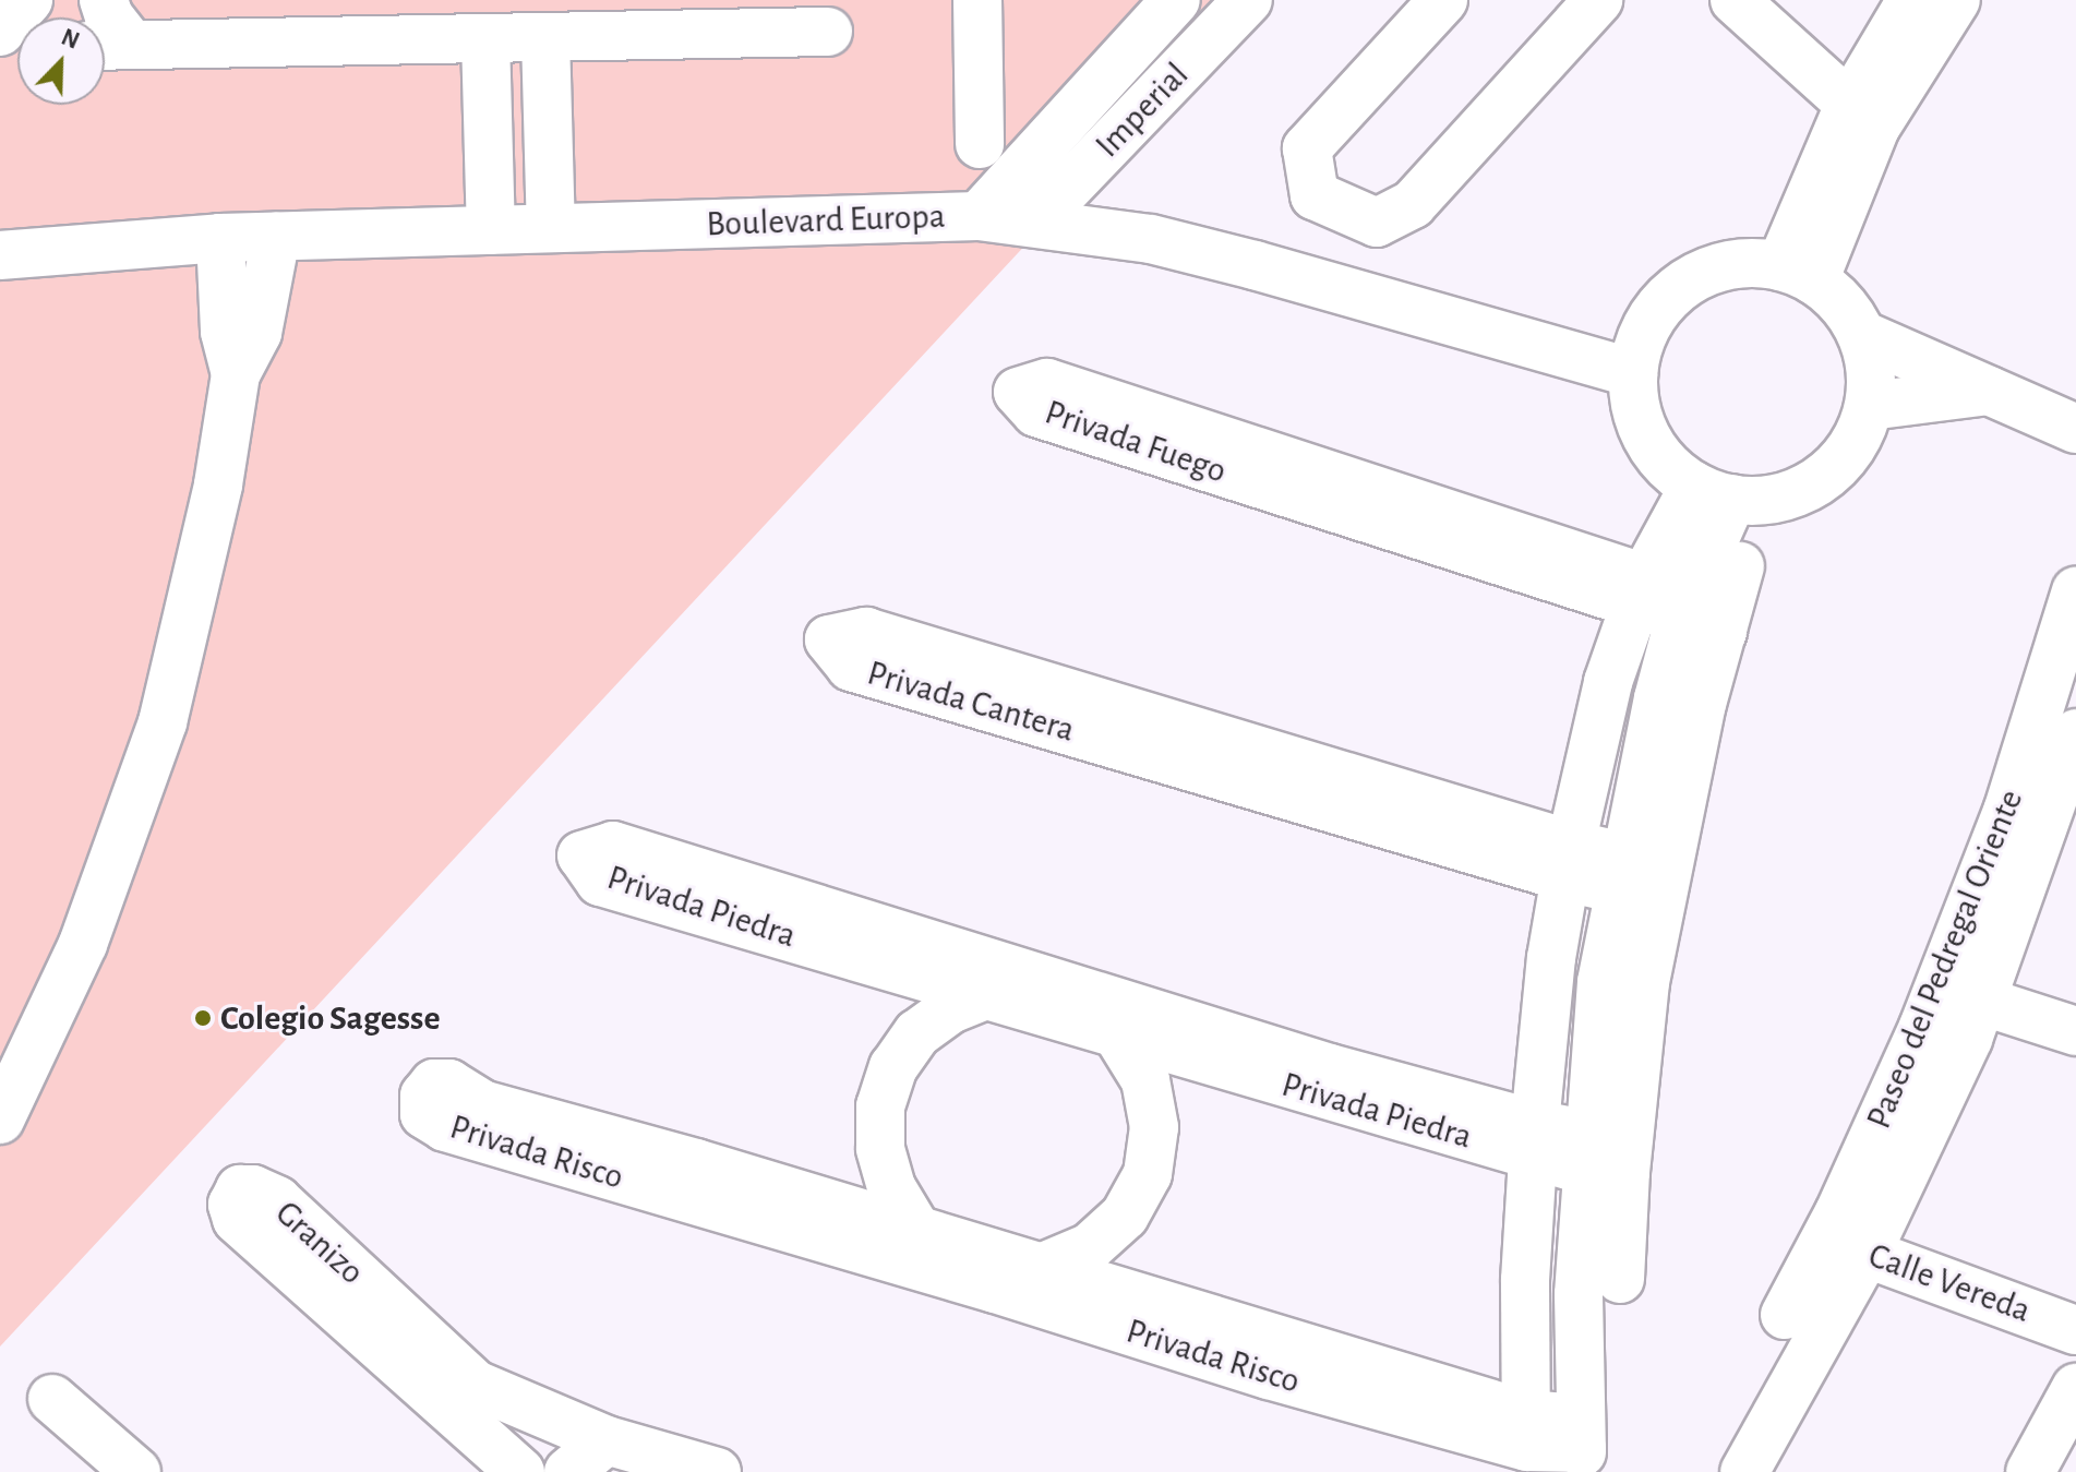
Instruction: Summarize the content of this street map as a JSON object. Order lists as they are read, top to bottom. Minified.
{"streets":{"street":["Imperial","Boulevard Europa","Privada Fuego","Privada Cantera","Privada Piedra","Privada Risco","Granizo","Calle Vereda"]},"crossings":[["Imperial","Boulevard Europa"],["Privada Piedra","Privada Risco"]],"places":["Colegio Sagesse"],"north":"top right"}
